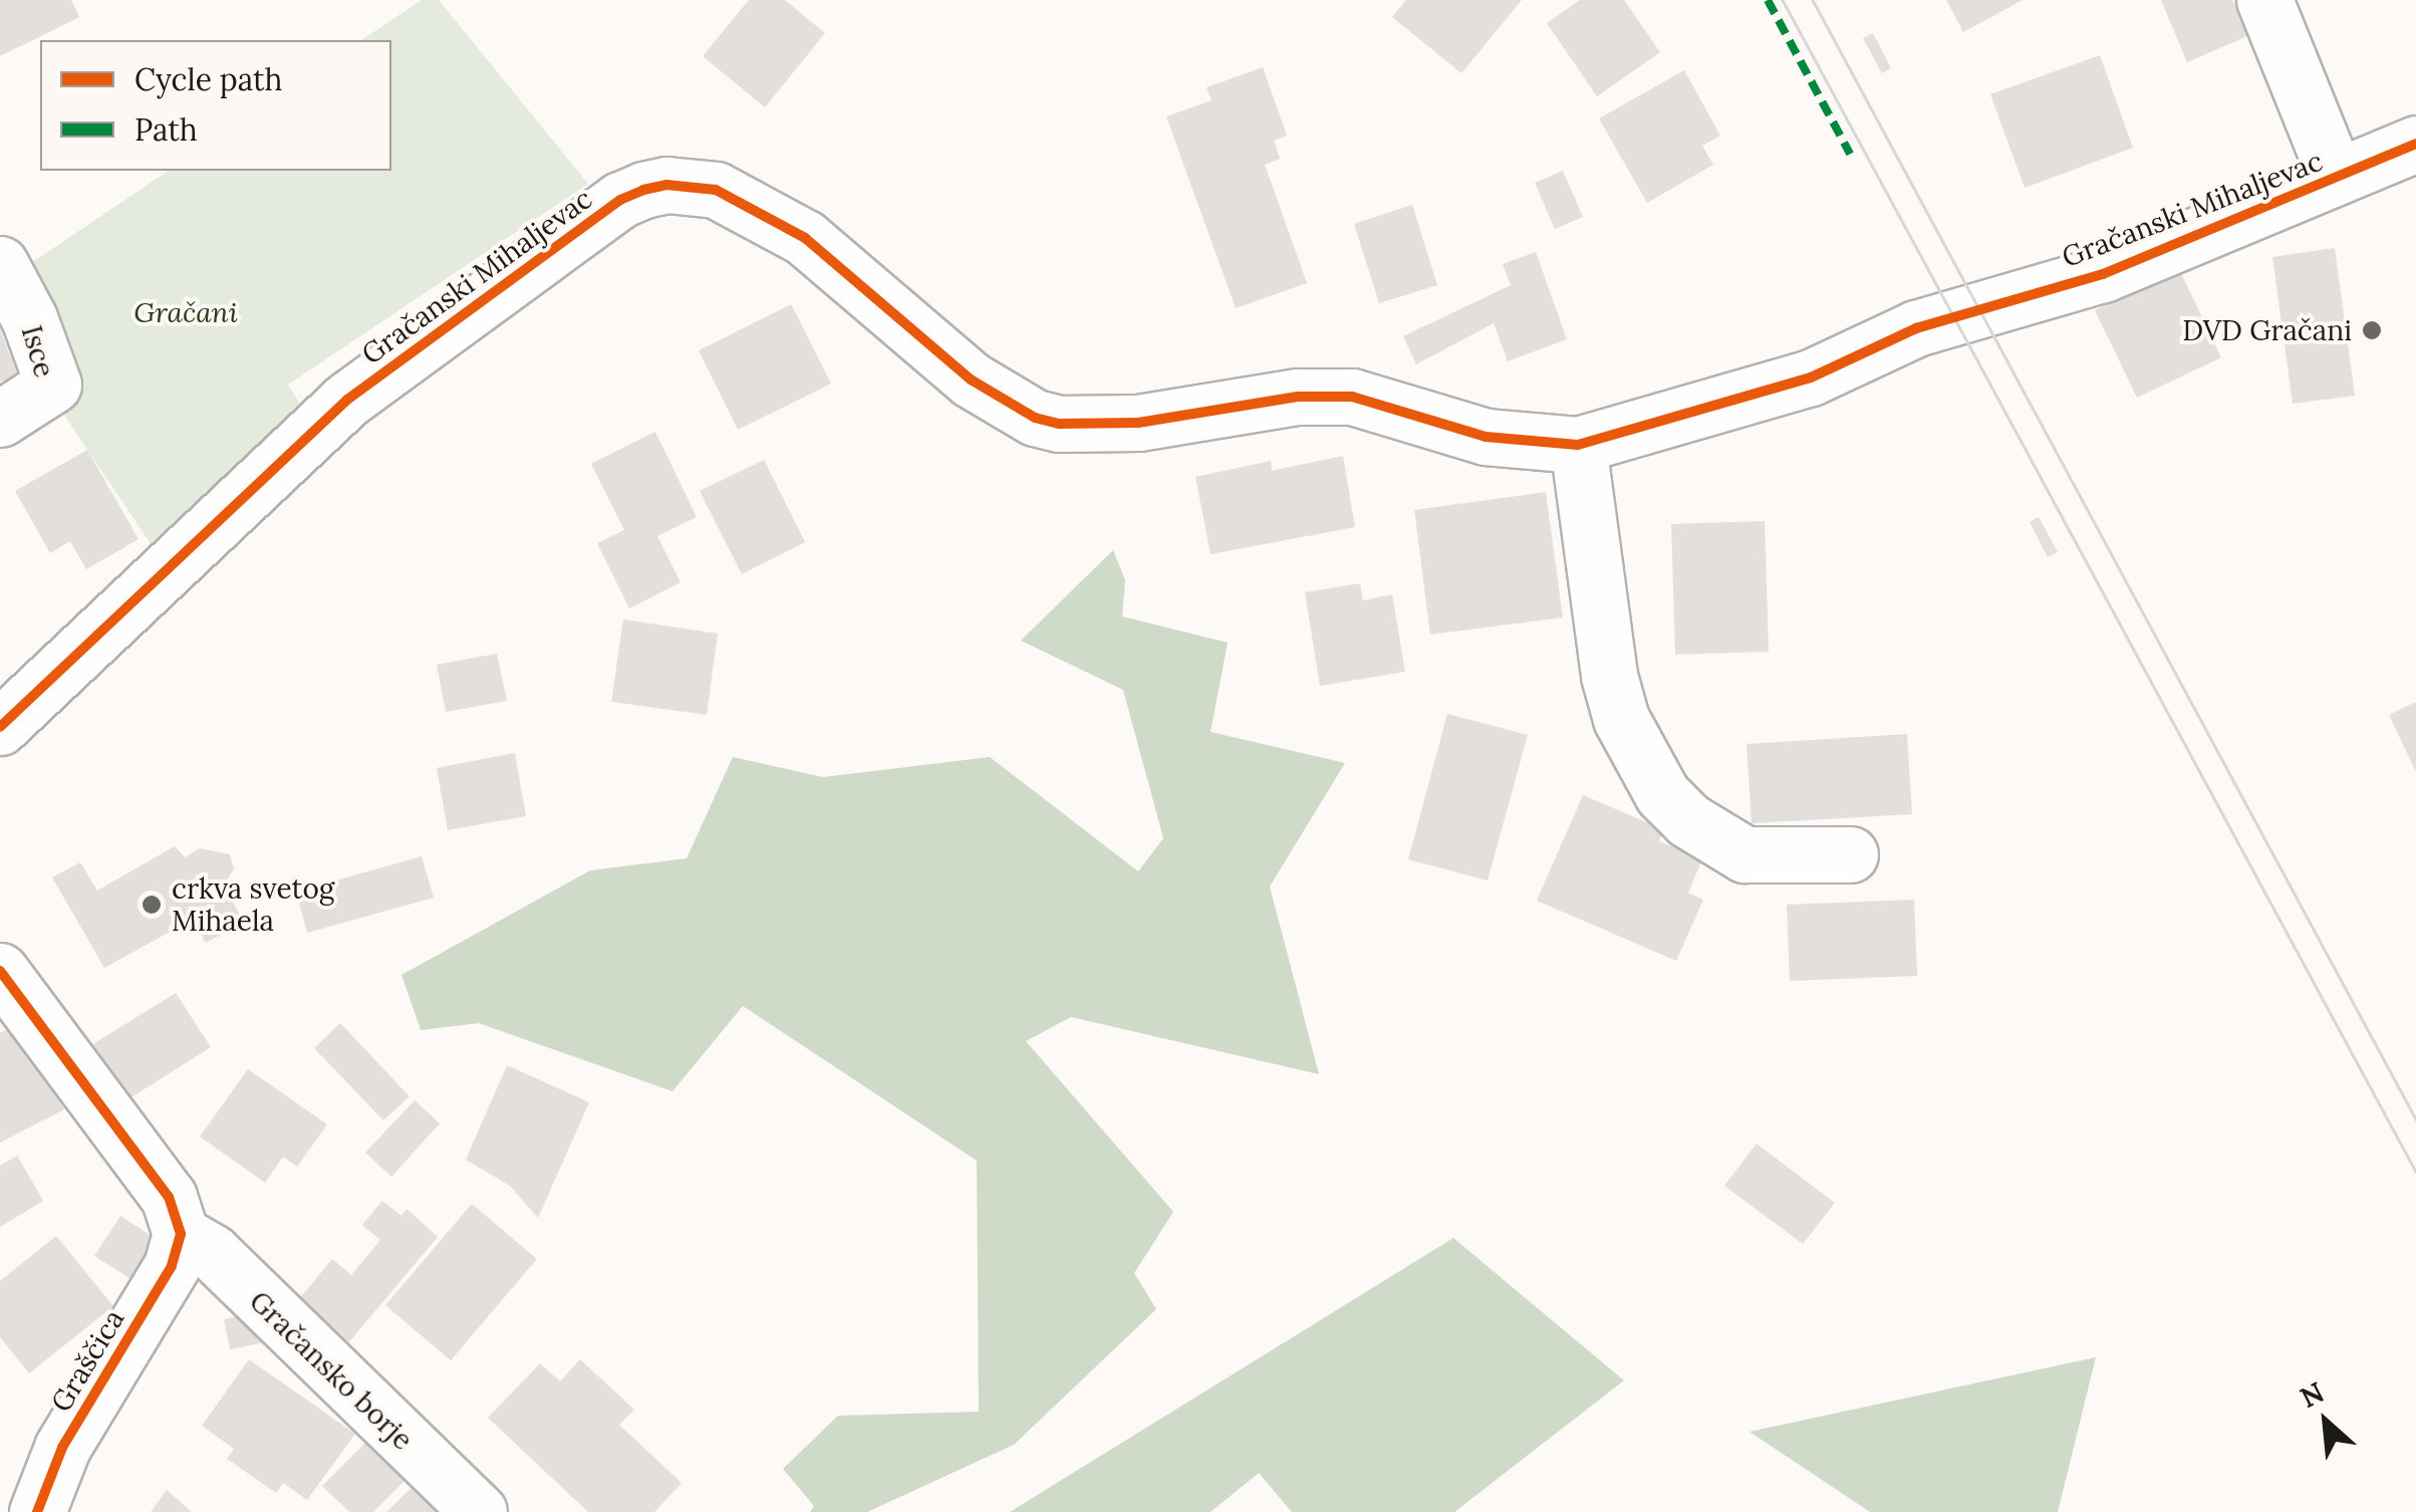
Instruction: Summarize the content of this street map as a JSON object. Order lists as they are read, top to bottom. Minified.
{"streets":{"street":["Gračanski Mihaljevac","Isce","Graščica","Gračansko borje"]},"crossings":[["Graščica","Gračansko borje"]],"parks":["Gračani"],"places":["DVD Gračani","crkva svetog Mihaela"],"legend":["Cycle path","Path"],"north":"top left"}
